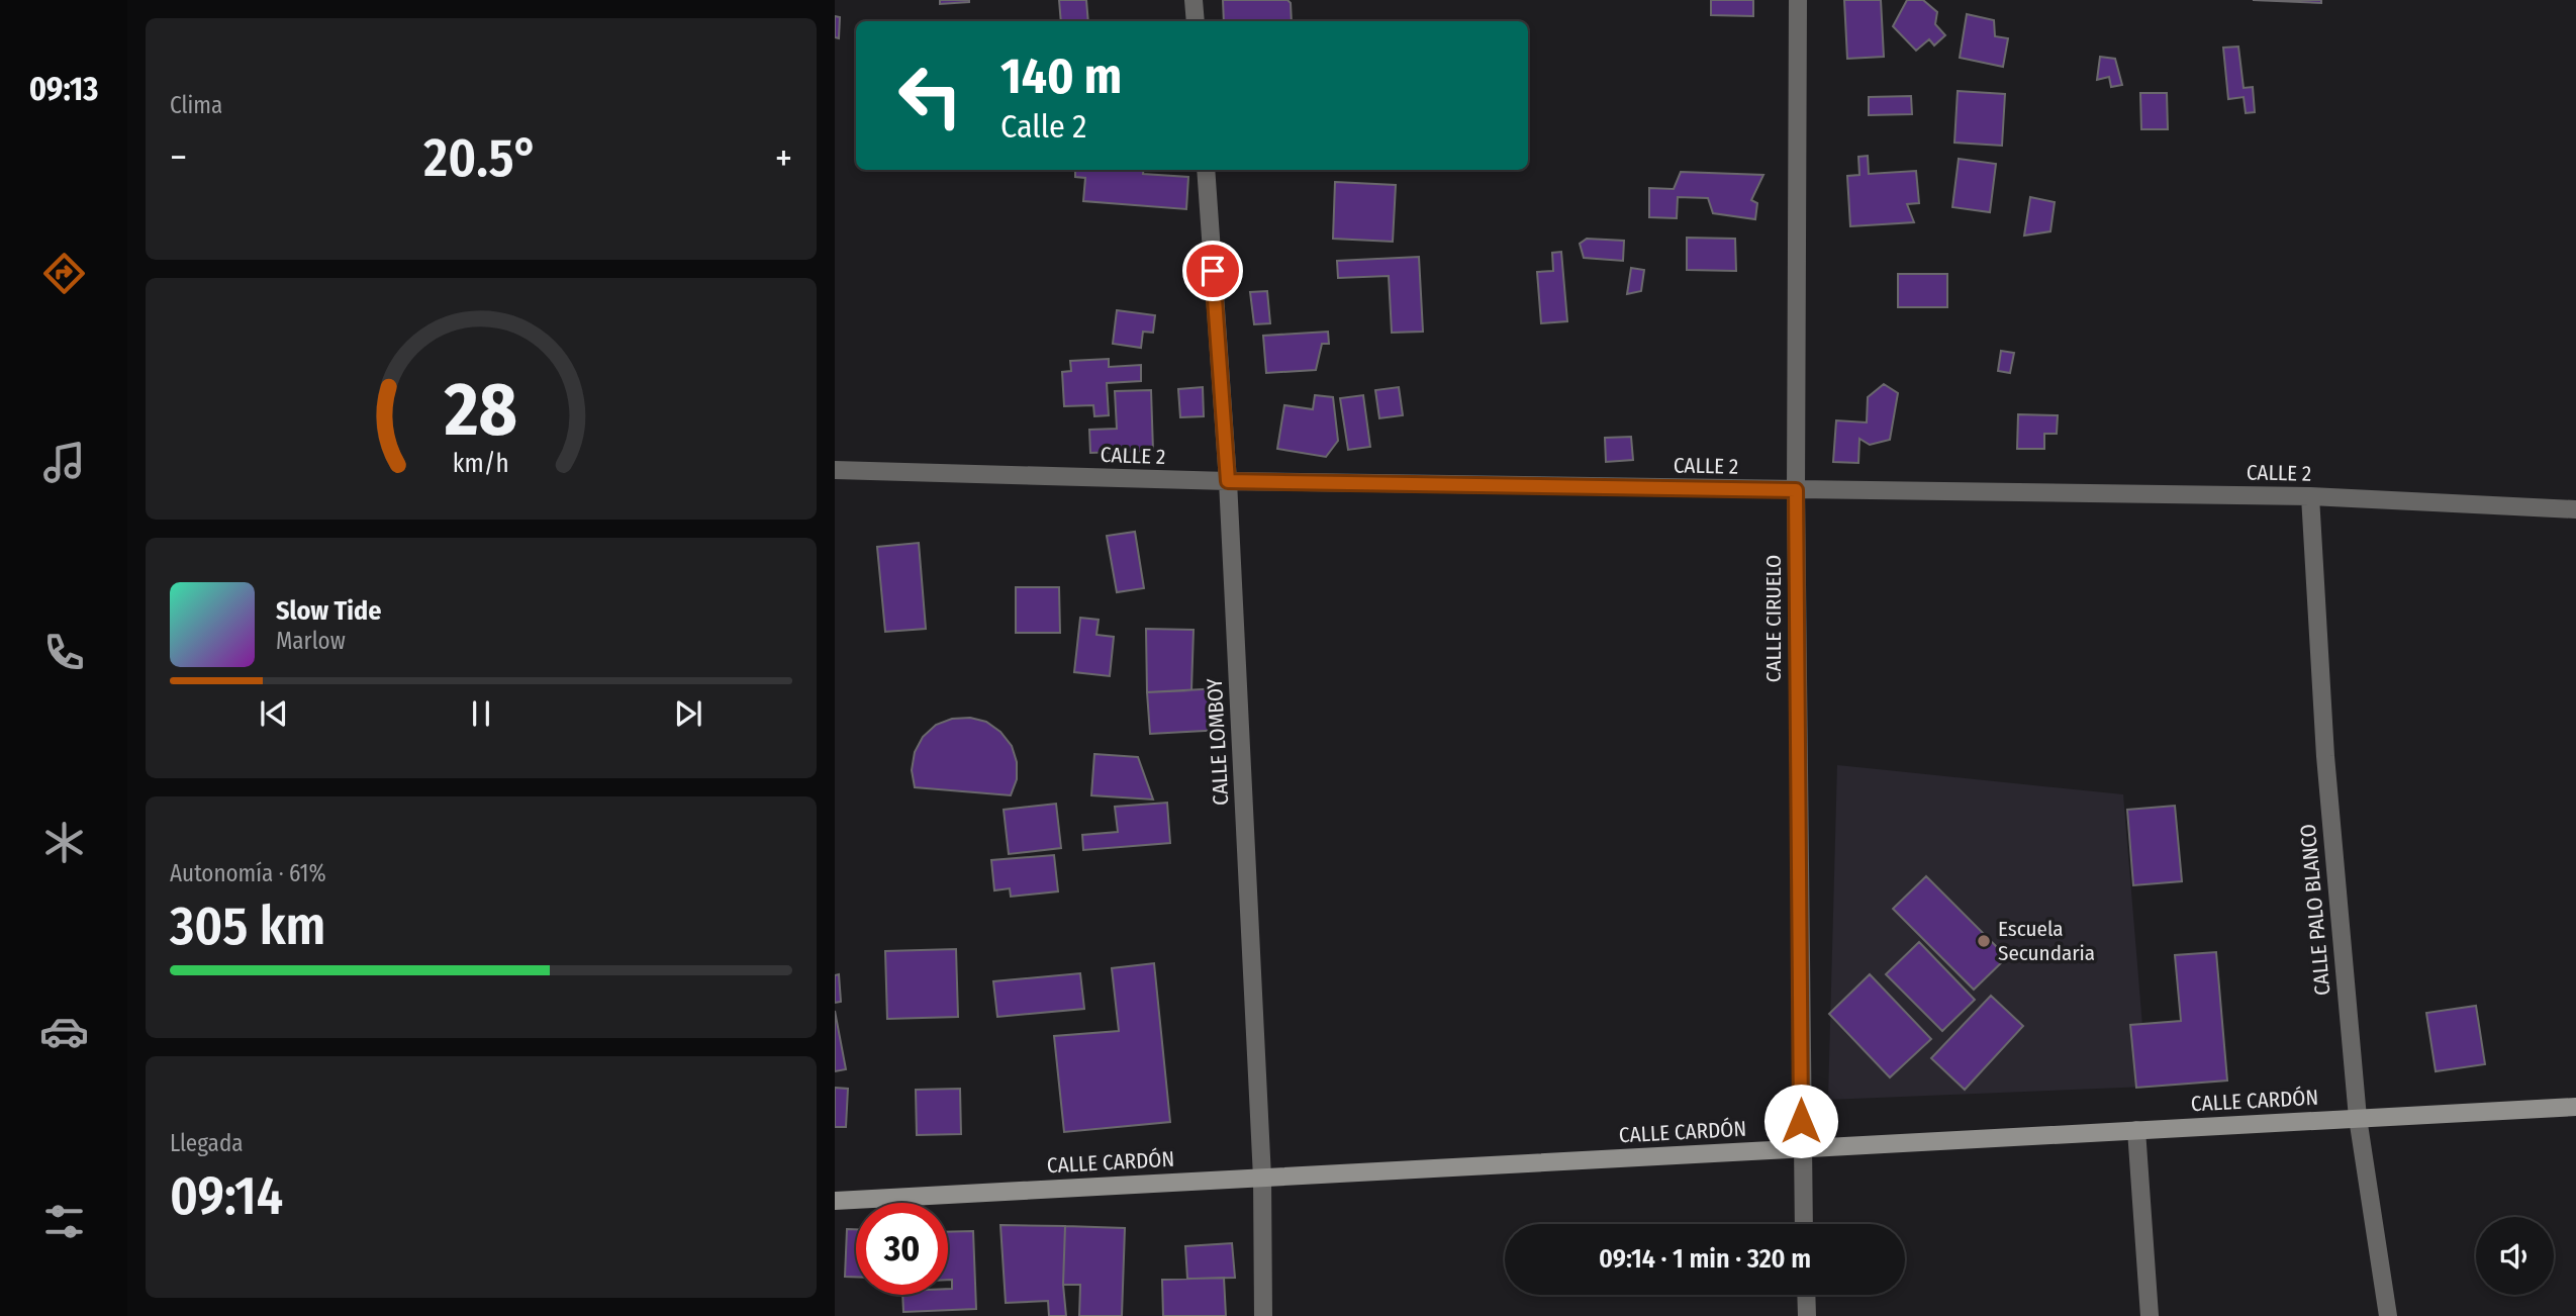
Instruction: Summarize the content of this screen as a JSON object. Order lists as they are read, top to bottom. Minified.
{"streets":{"main road":["CALLE CARDÓN"],"street":["CALLE 2","CALLE CIRUELO","CALLE LOMBOY","CALLE PALO BLANCO"]},"crossings":[["CALLE 2","CALLE CIRUELO"],["CALLE 2","CALLE LOMBOY"],["CALLE 2","CALLE PALO BLANCO"],["CALLE CIRUELO","CALLE CARDÓN"],["CALLE LOMBOY","CALLE CARDÓN"],["CALLE PALO BLANCO","CALLE CARDÓN"]],"places":["Escuela Secundaria"],"page":{"tabs":"09:13","tile":["Clima",["Autonomía · 61%","305 km"],["Llegada","09:14"]],"turn":["140 m","Calle 2"],"heat":["−","20.5°","+"],"song":["Slow Tide","Marlow"],"limit":"30","trip":"09:14 · 1 min · 320 m","gauge":["28","km/h"]}}
